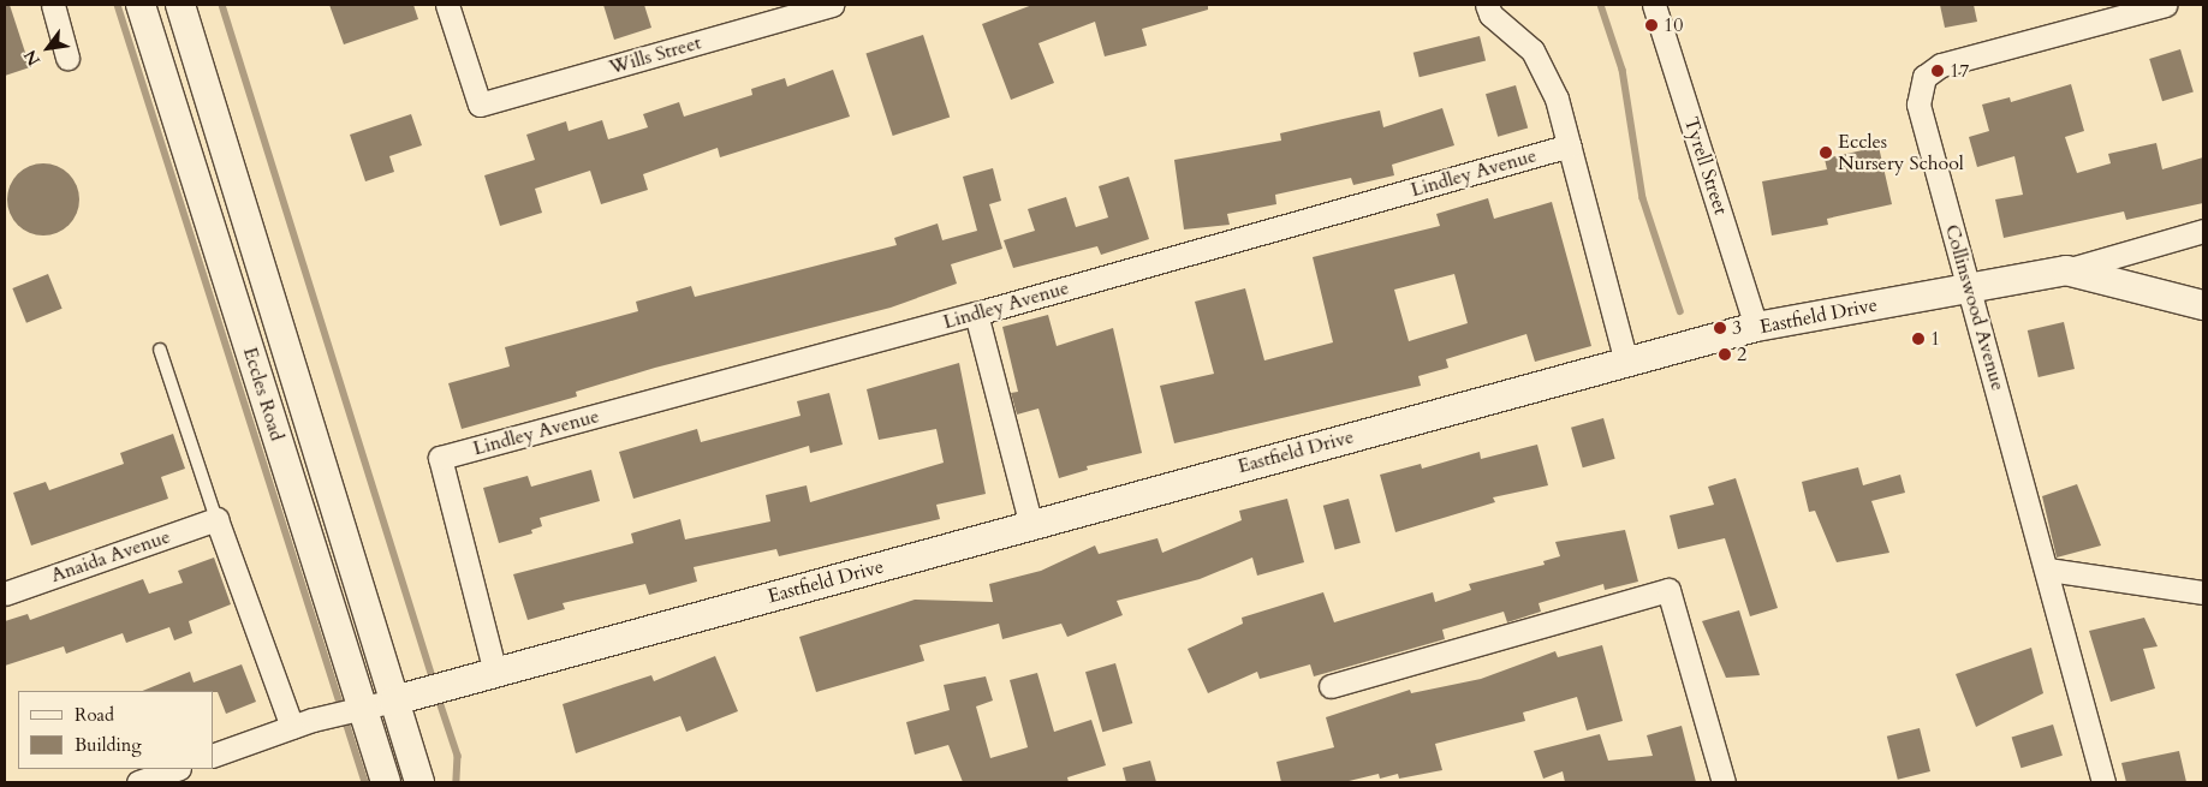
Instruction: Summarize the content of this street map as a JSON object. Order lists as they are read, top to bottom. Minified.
{"streets":{"street":["Wills Street","Tyrell Street","Lindley Avenue","Collinswood Avenue","Eastfield Drive","Eccles Road","Anaida Avenue"]},"crossings":[["Tyrell Street","Eastfield Drive"],["Lindley Avenue","Eastfield Drive"],["Collinswood Avenue","Eastfield Drive"],["Eastfield Drive","Eccles Road"]],"places":["10","17","Eccles Nursery School","3","1","2"],"legend":["Road","Building"],"north":"bottom left"}
